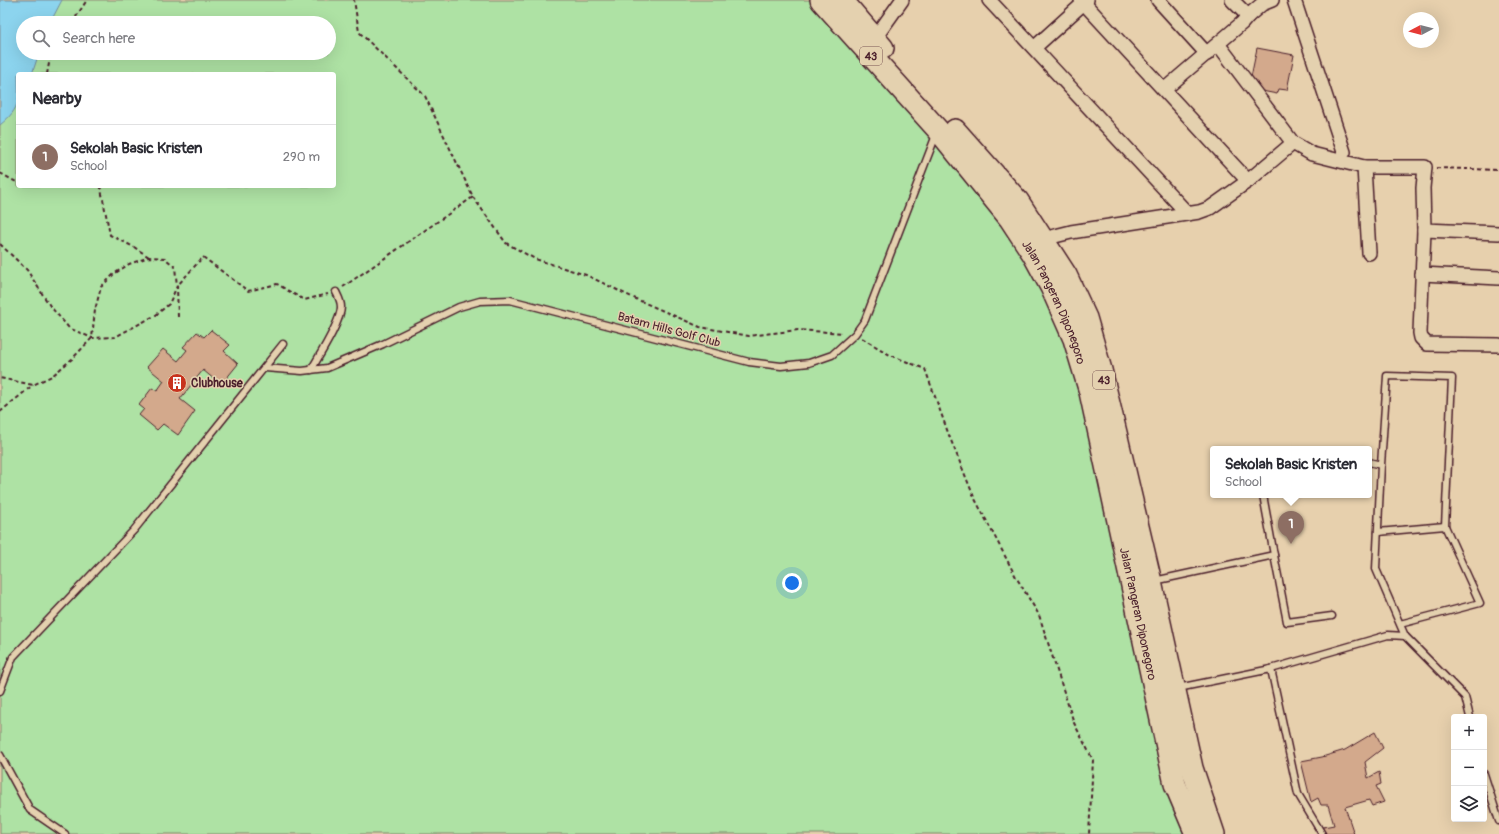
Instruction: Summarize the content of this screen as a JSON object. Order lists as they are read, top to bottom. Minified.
{"streets":{"highway":["43","Jalan Pangeran Diponegoro"],"lane":["Batam Hills Golf Club"]},"crossings":[["Jalan Pangeran Diponegoro","Batam Hills Golf Club"]],"places":{"building":["Clubhouse"]},"north":"left","page":{"search":"Search here","heading":"Nearby","list":[{"mark":"1","name":"Sekolah Basic Kristen","note":"School","value":"290 m"}],"popup":["Sekolah Basic Kristen","School"],"pins":"1","map_buttons":["+","−"]}}
